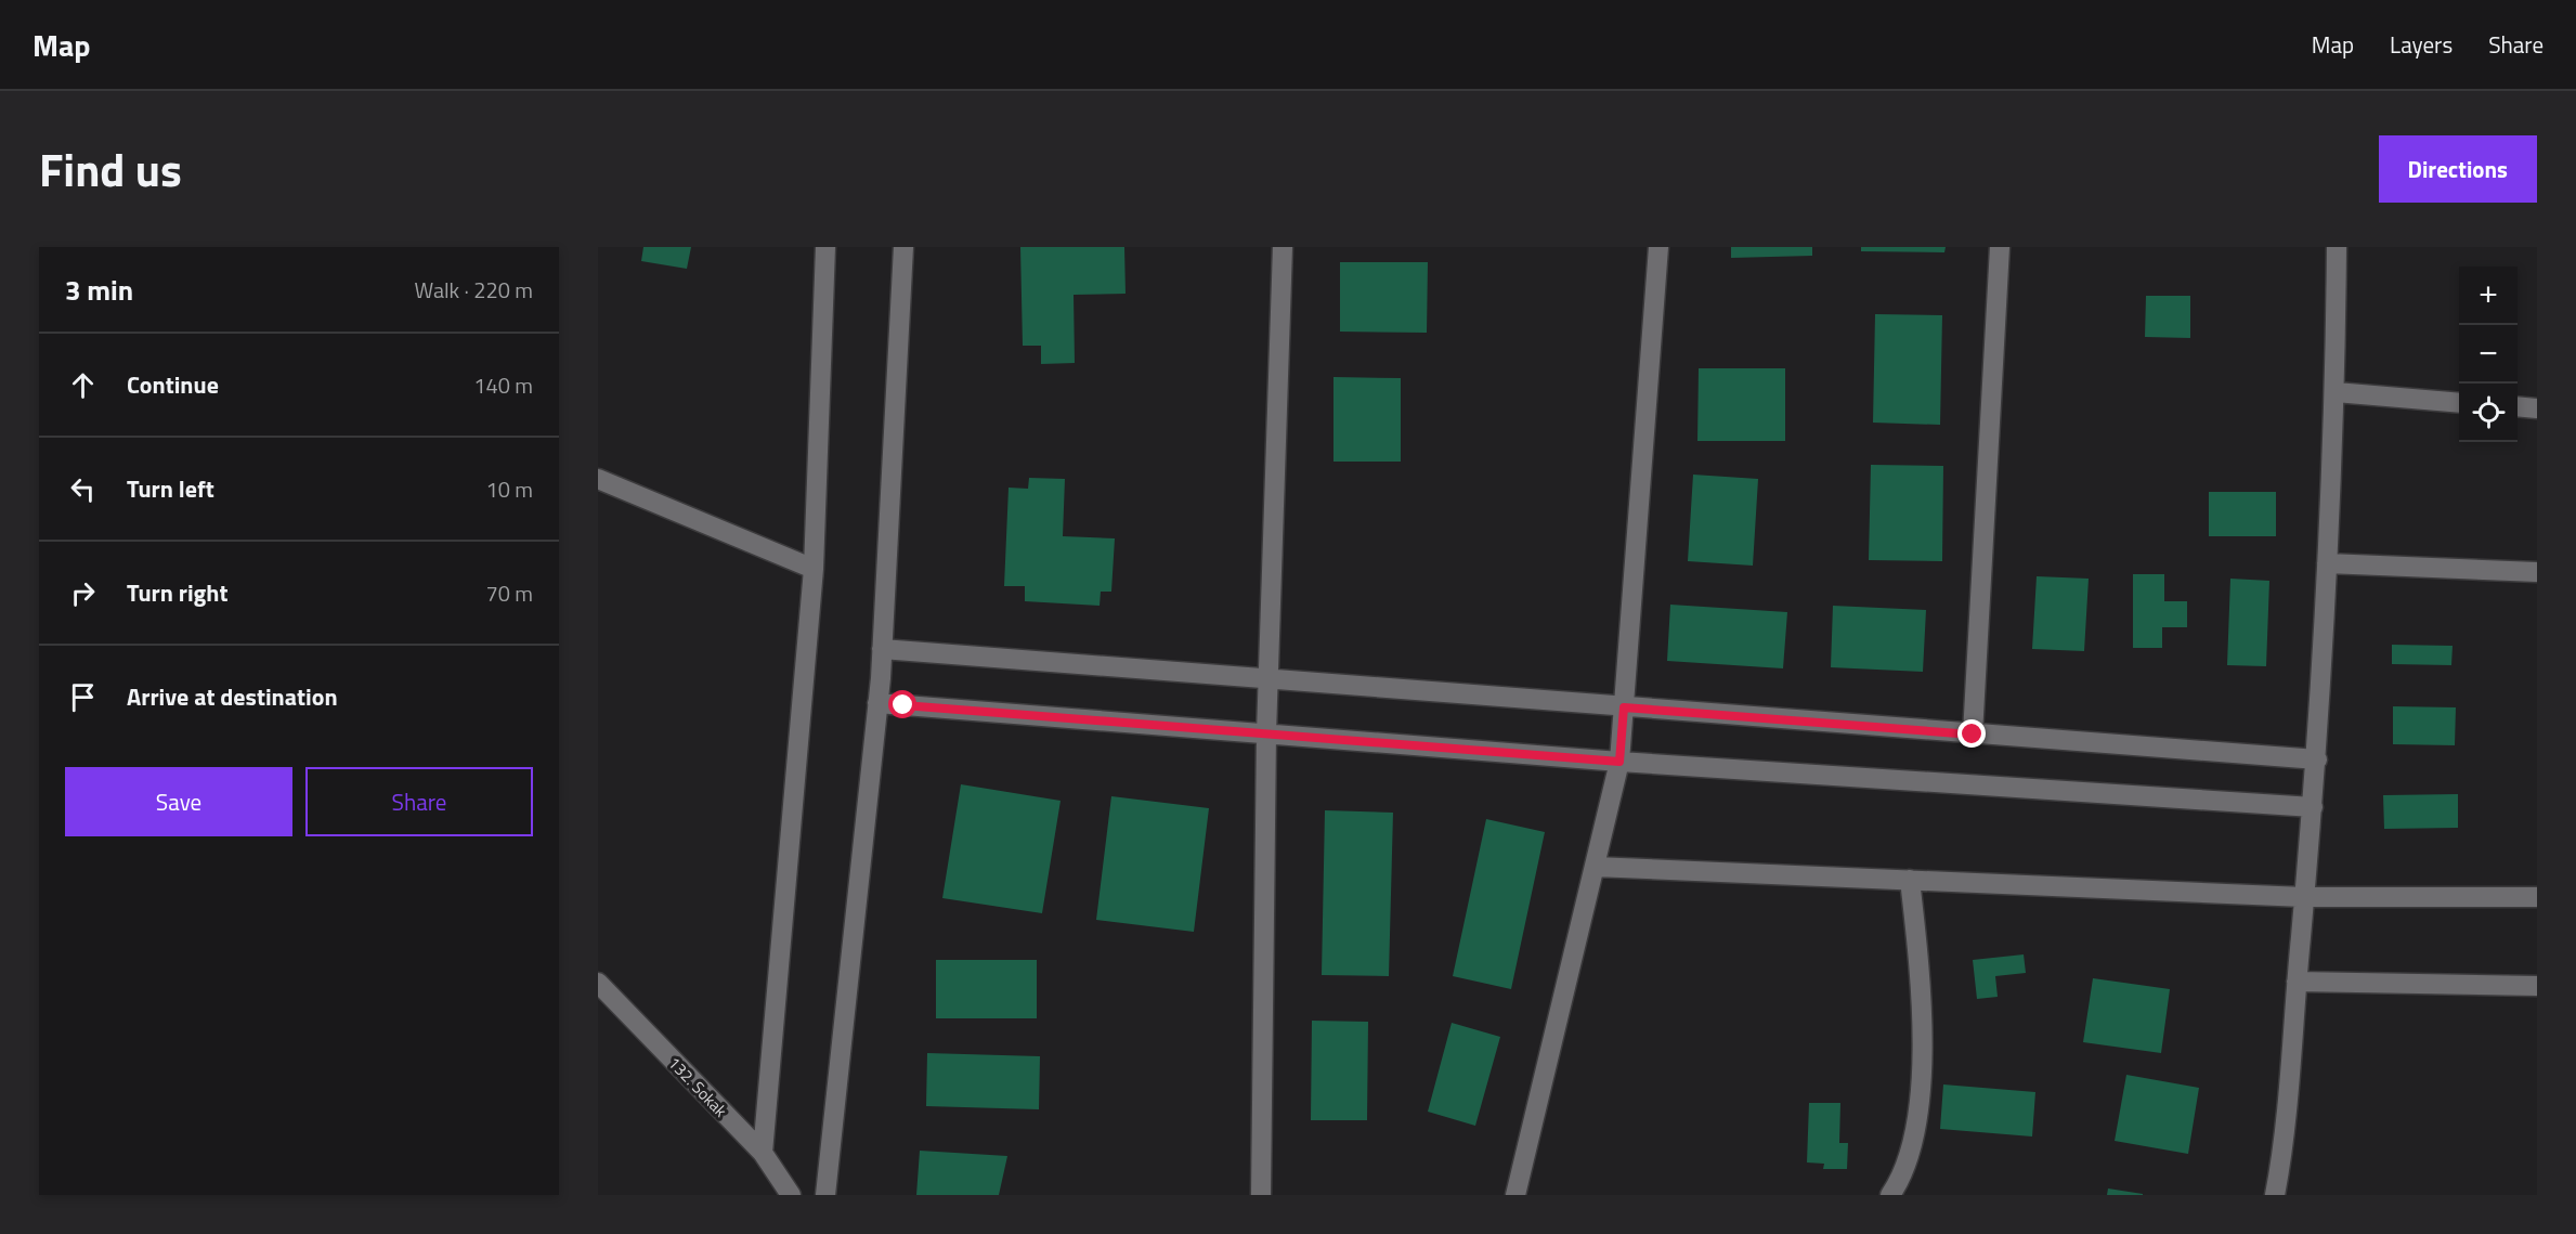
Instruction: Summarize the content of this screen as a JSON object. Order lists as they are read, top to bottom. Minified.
{"streets":{"street":["132. Sokak"]},"page":{"header":"Map","nav":["Map","Layers","Share"],"title":"Find us","buttons":["Directions",["Save","Share"]],"heading":["3 min","Walk · 220 m"],"map_buttons":["+","−"],"list":[["Continue","140 m"],["Turn left","10 m"],["Turn right","70 m"],"Arrive at destination"]}}
